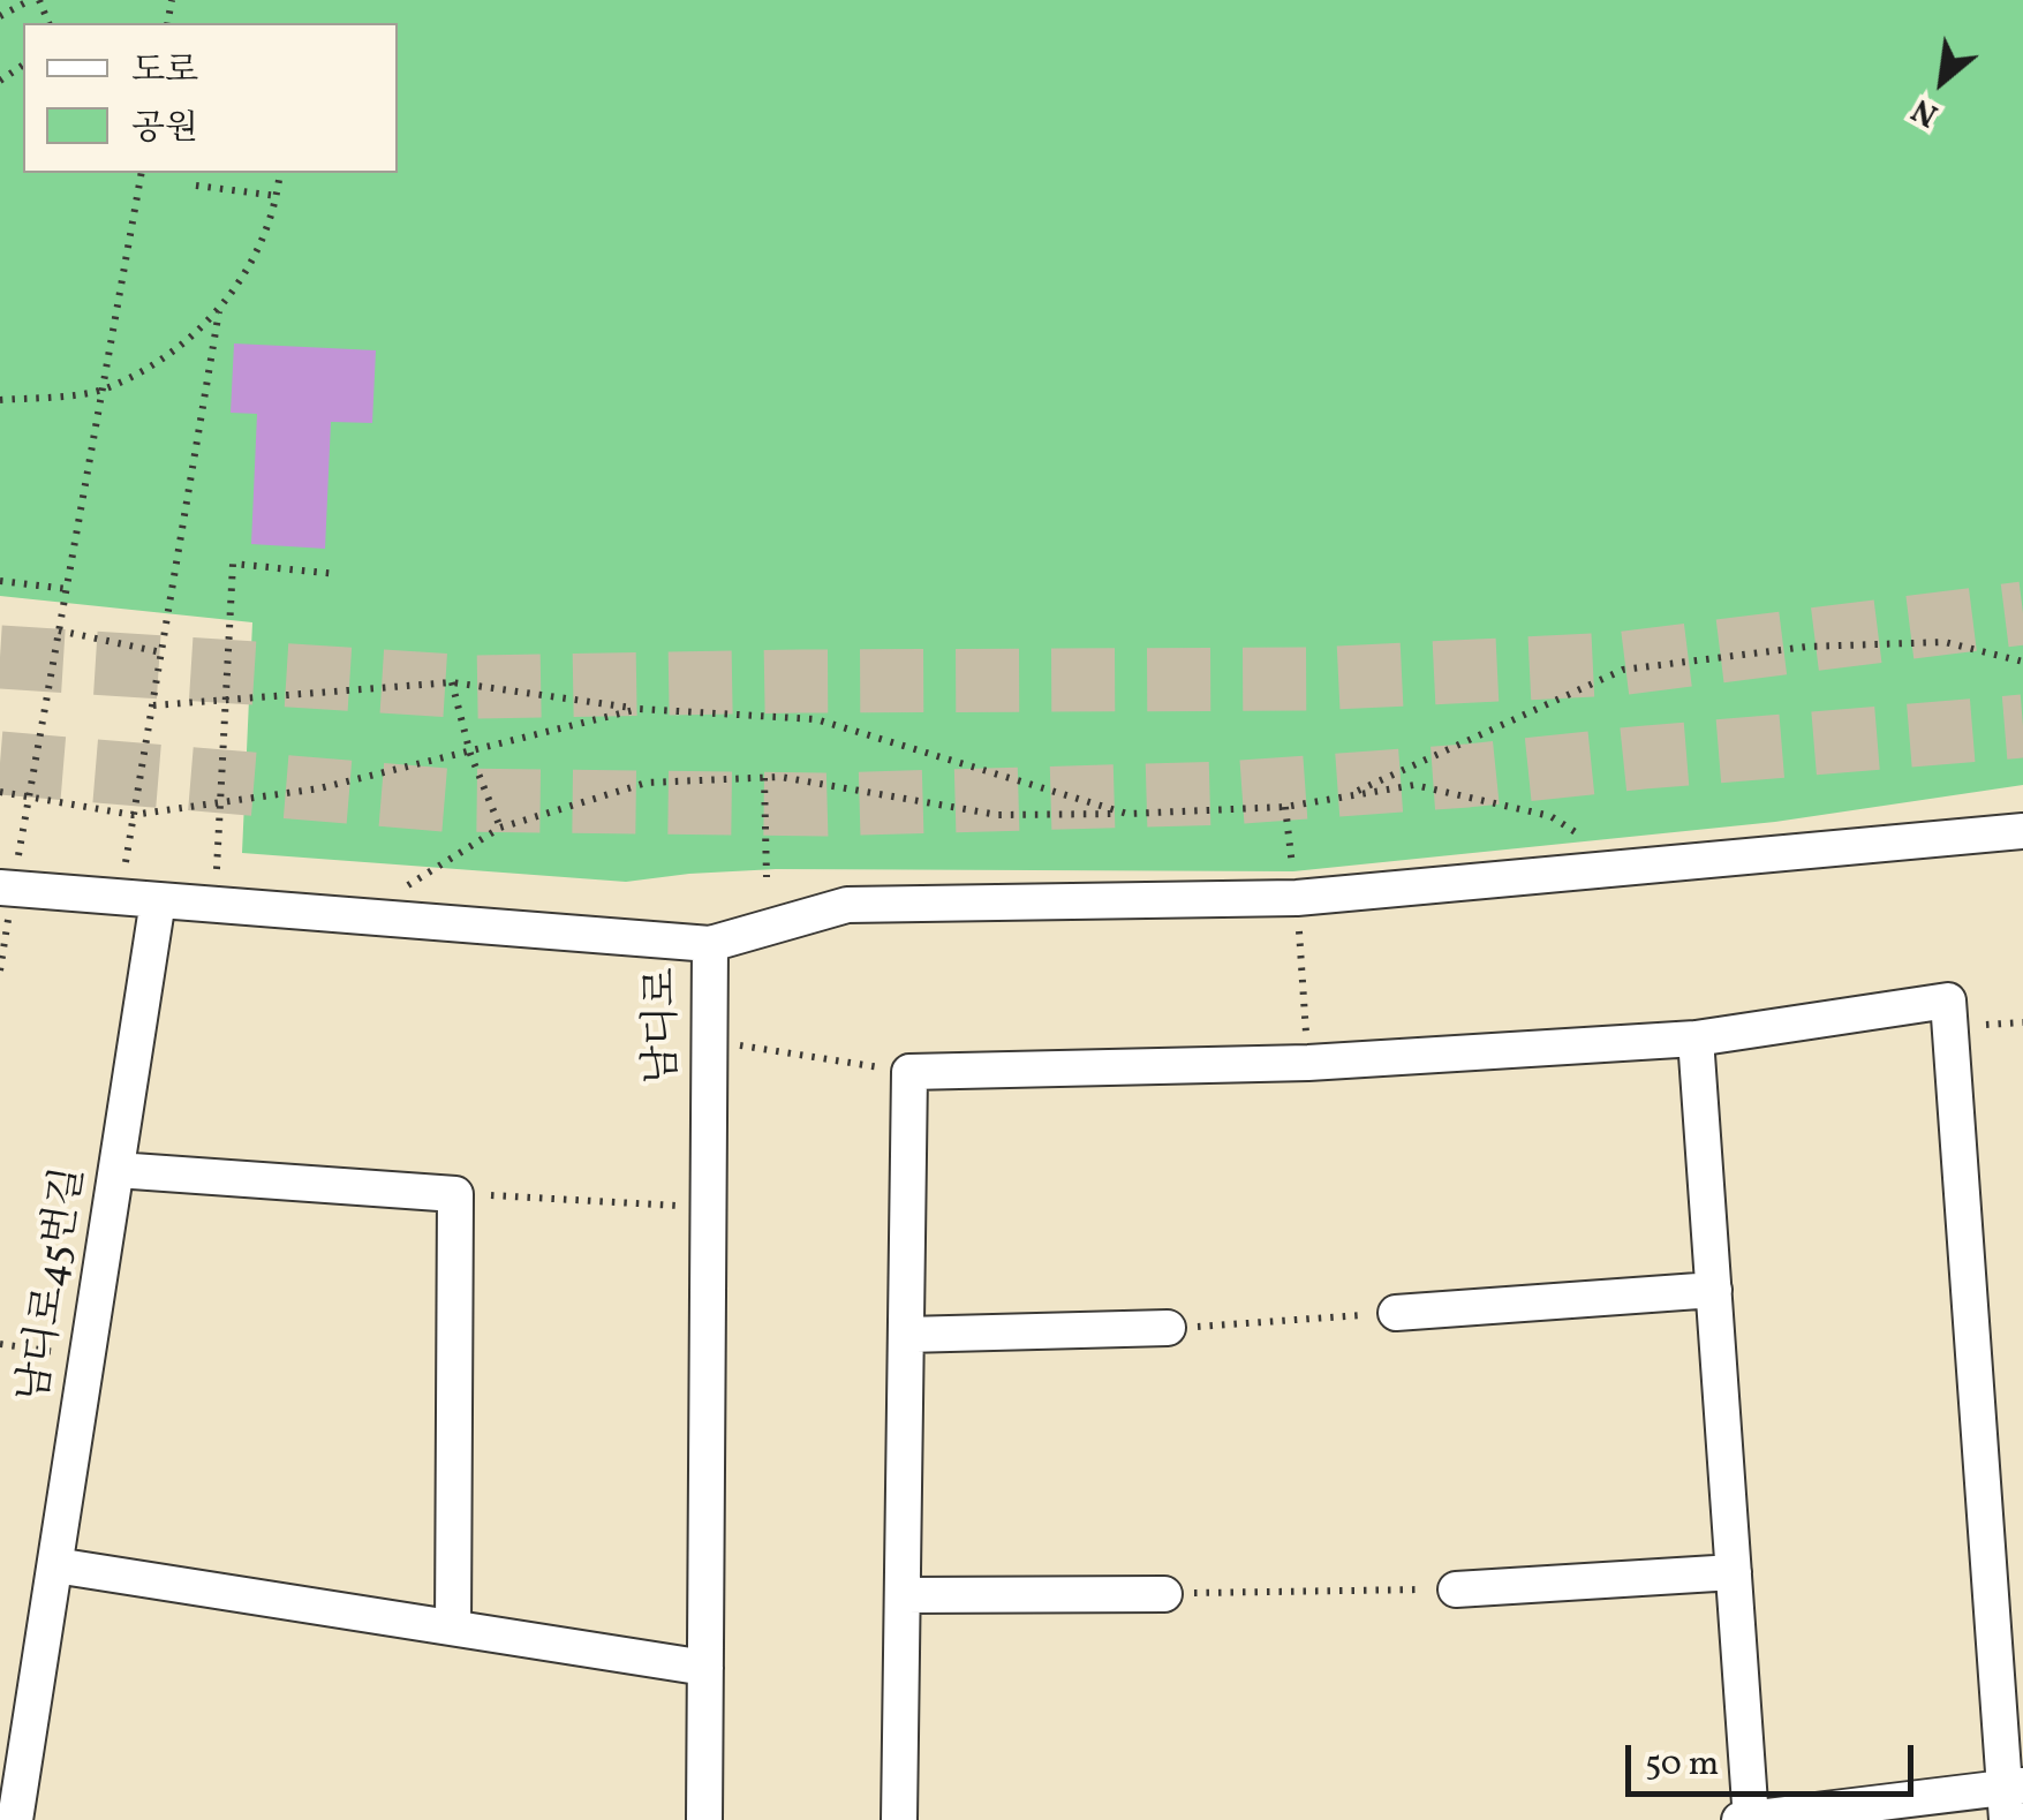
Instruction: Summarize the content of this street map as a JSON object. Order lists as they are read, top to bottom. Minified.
{"streets":{"street":["남디로","남디로45번길"]},"crossings":[["남디로","남디로45번길"]],"legend":["도로","공원"],"scale_bar":"50 m","north":"bottom left"}
